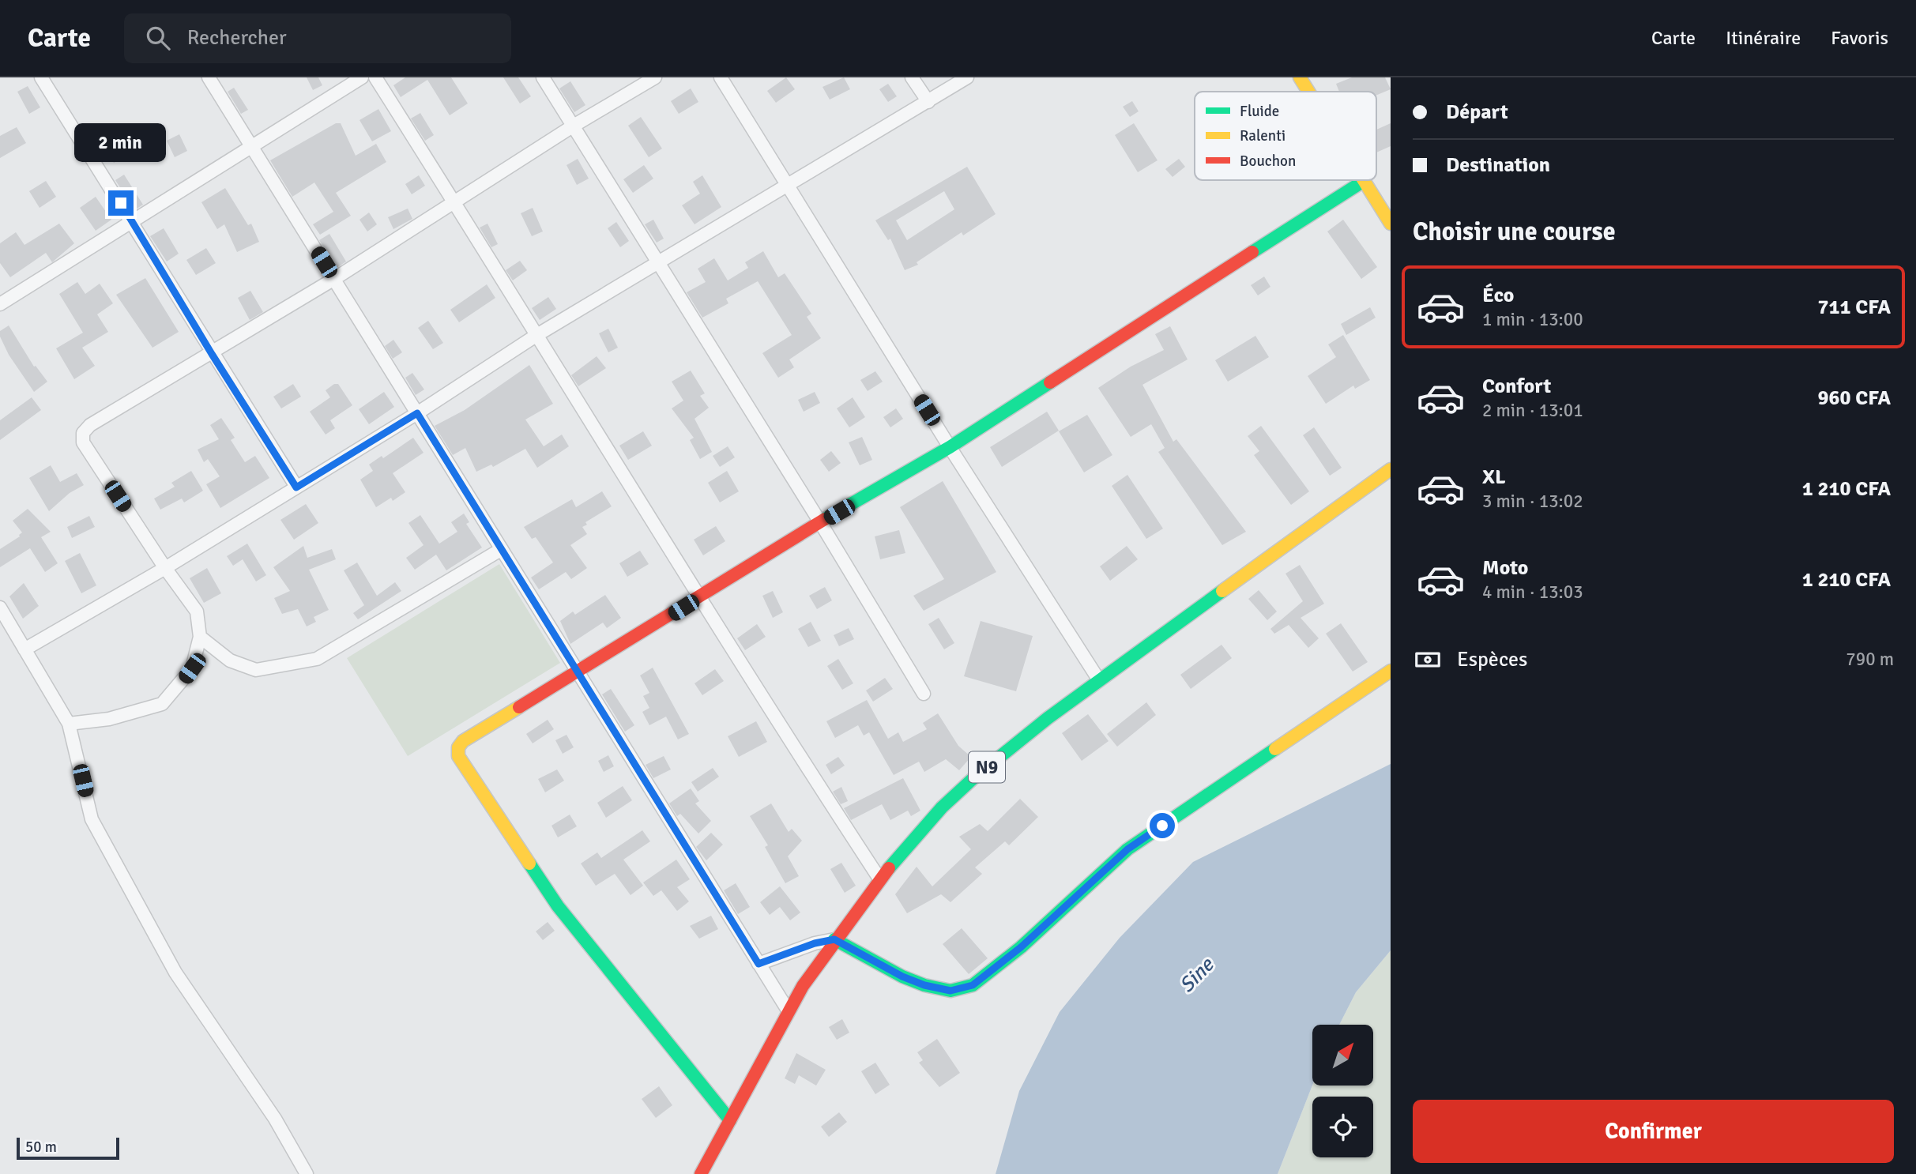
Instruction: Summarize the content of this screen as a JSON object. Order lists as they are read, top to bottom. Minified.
{"streets":{"street":["N9"]},"water":["Sine"],"legend":["Fluide","Ralenti","Bouchon"],"scale_bar":"50 m","north":"top right","page":{"header":"Carte","search":"Rechercher","nav":["Carte","Itinéraire","Favoris"],"banner":["Départ","Destination"],"bubble":"2 min","heading":"Choisir une course","list":[{"name":"Éco","note":"1 min · 13:00","value":"711 CFA"},{"name":"Confort","note":"2 min · 13:01","value":"960 CFA"},{"name":"XL","note":"3 min · 13:02","value":"1 210 CFA"},{"name":"Moto","note":"4 min · 13:03","value":"1 210 CFA"}],"pay":["Espèces","790 m"],"buttons":"Confirmer","scale":"50 m"}}
